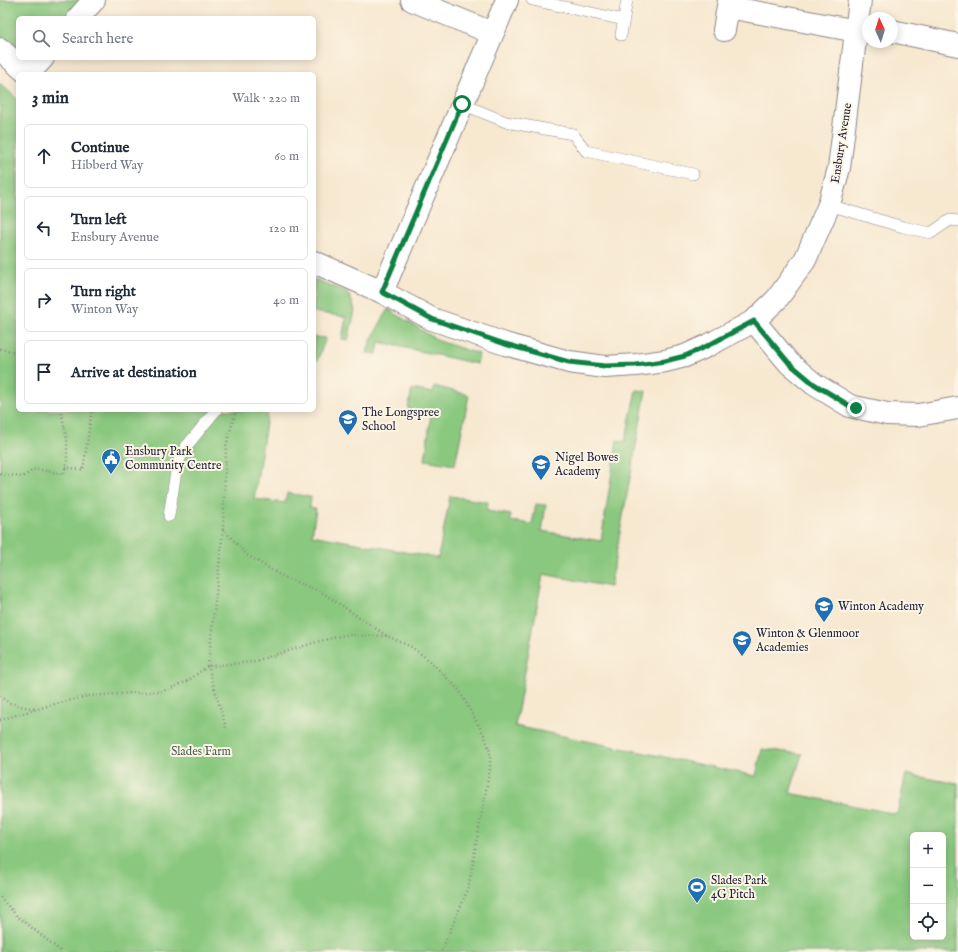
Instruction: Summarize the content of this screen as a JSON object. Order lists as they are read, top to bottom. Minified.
{"streets":{"street":["Ensbury Avenue"]},"parks":["Slades Farm"],"places":{"school or university":["The Longspree School","Nigel Bowes Academy","Winton Academy","Winton & Glenmoor Academies"],"public building":["Ensbury Park Community Centre"],"sports":["Slades Park 4G Pitch"]},"north":"top","page":{"search":"Search here","heading":["3 min","Walk · 220 m"],"list":[["Continue","Hibberd Way","60 m"],["Turn left","Ensbury Avenue","120 m"],["Turn right","Winton Way","40 m"],"Arrive at destination"],"map_buttons":["+","−"]}}
